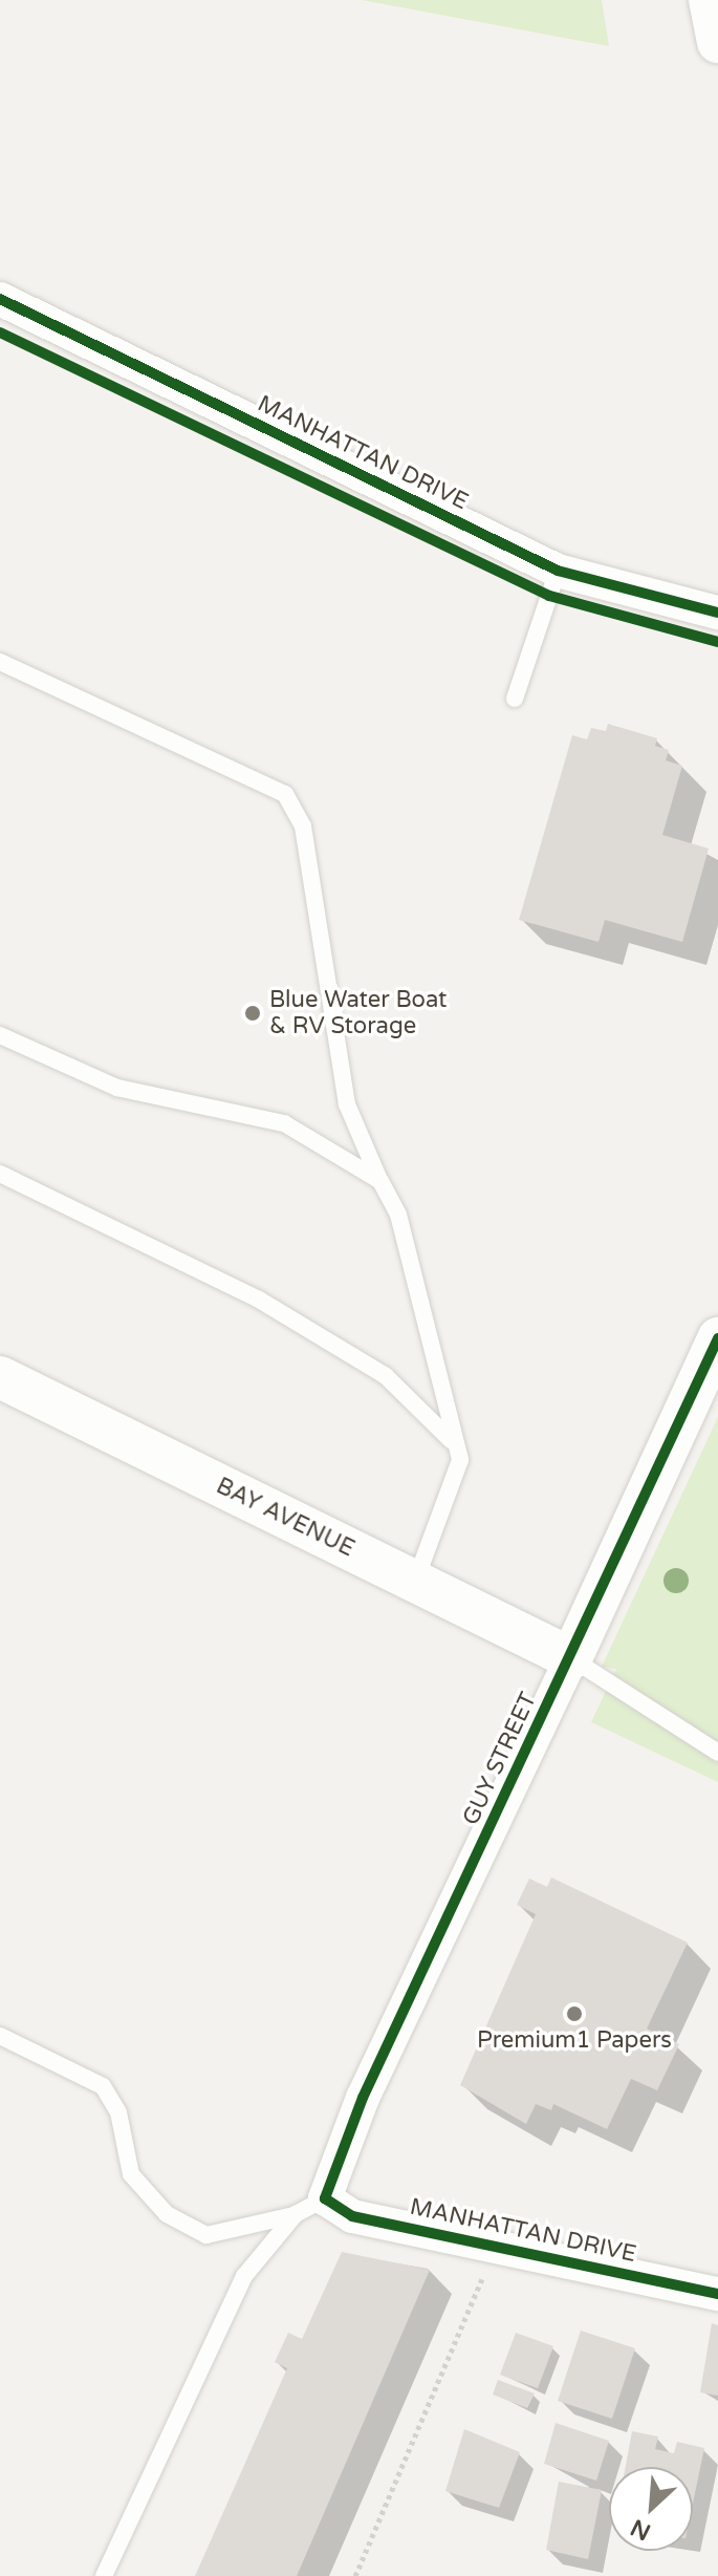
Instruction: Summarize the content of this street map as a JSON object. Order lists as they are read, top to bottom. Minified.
{"streets":{"street":["MANHATTAN DRIVE","BAY AVENUE","GUY STREET"]},"crossings":[["MANHATTAN DRIVE","GUY STREET"],["BAY AVENUE","GUY STREET"]],"places":["Blue Water Boat & RV Storage","Premium1 Papers"],"north":"bottom left"}
